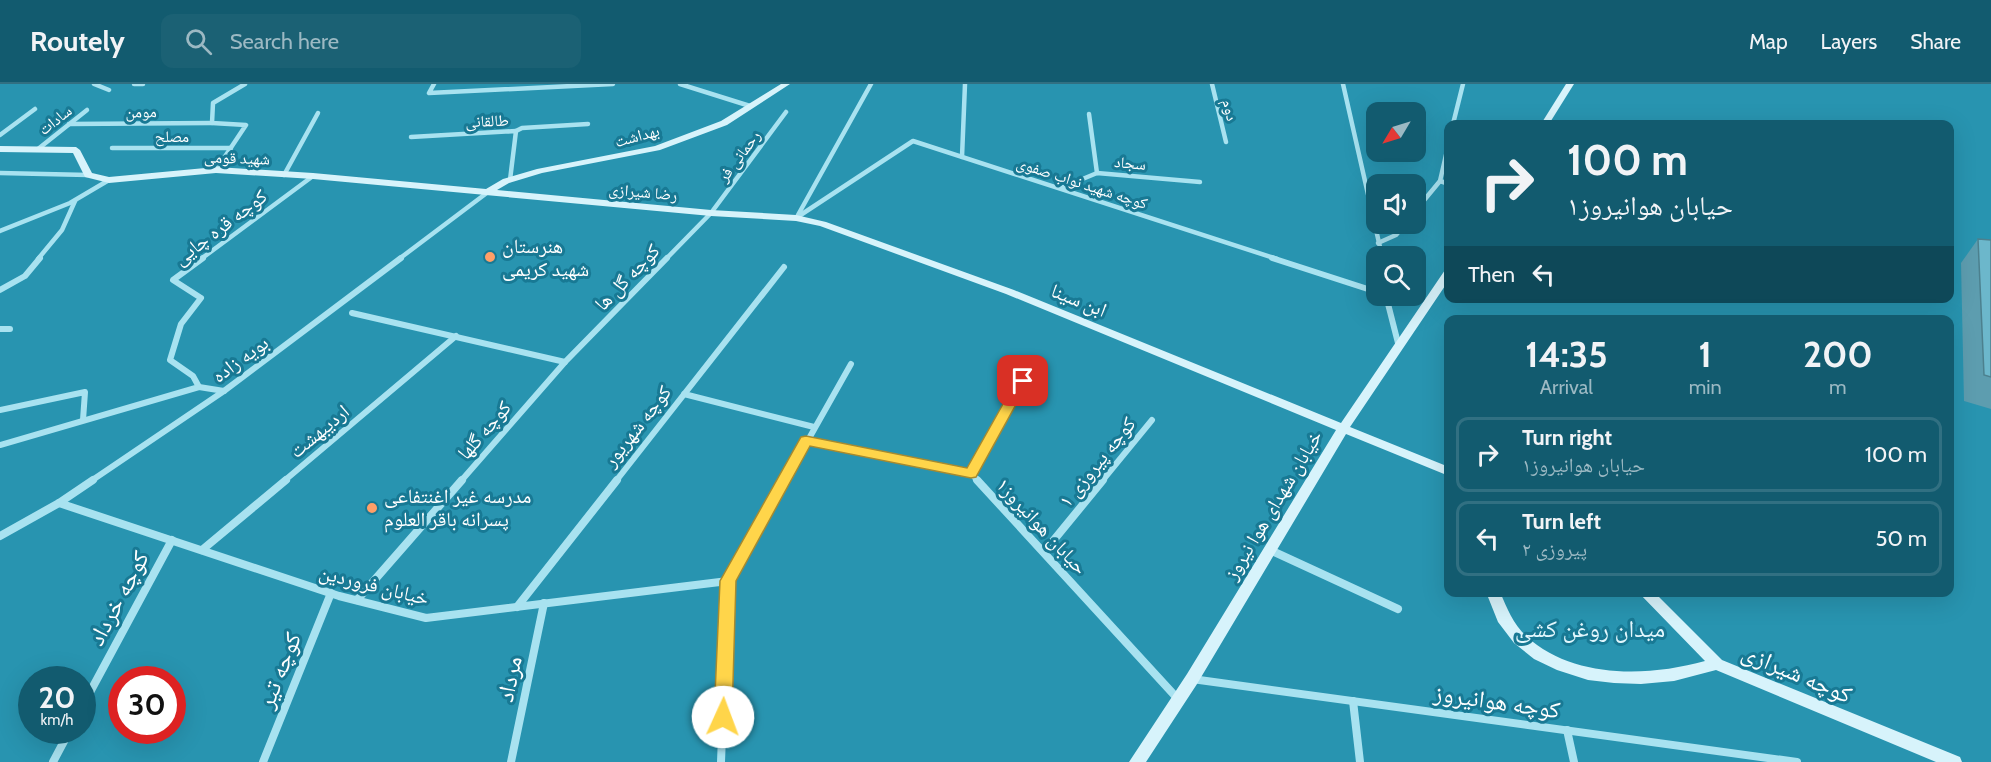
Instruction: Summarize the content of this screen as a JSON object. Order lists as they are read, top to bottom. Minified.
{"streets":{"street":["دوم","مومن","سادات","طالقانی","مصلح","بهداشت","رحمانی فر","شهید قومی","سجاد","کوچه شهید نواب صفوی","رضا شیرازی","کوچه قره چایی","کوچه گل ها","ابن سینا","بویه زاده","کوچه شهریور","کوچه گلها","اردیبهشت","کوچه پیروزی ۱","خیابان شهدای هوا نیروز","حیابان هوانیروز۱","خیابان فروردین","کوچه خرداد","کوچه تیر","کوچه شیرازی","مرداد","کوچه هوانیروز"]},"crossings":[["مومن","سادات"],["مومن","مصلح"],["طالقانی","بهداشت"],["بهداشت","شهید قومی"],["بهداشت","رضا شیرازی"],["بهداشت","بویه زاده"],["رحمانی فر","رضا شیرازی"],["رحمانی فر","کوچه گل ها"],["شهید قومی","رضا شیرازی"],["شهید قومی","کوچه قره چایی"],["شهید قومی","بویه زاده"],["سجاد","کوچه شهید نواب صفوی"],["کوچه شهید نواب صفوی","رضا شیرازی"],["کوچه شهید نواب صفوی","ابن سینا"],["رضا شیرازی","کوچه گل ها"],["رضا شیرازی","ابن سینا"],["رضا شیرازی","بویه زاده"],["کوچه گل ها","کوچه گلها"],["ابن سینا","خیابان شهدای هوا نیروز"],["بویه زاده","خیابان فروردین"],["کوچه شهریور","خیابان فروردین"],["کوچه گلها","خیابان فروردین"],["اردیبهشت","خیابان فروردین"],["کوچه پیروزی ۱","حیابان هوانیروز۱"],["خیابان شهدای هوا نیروز","حیابان هوانیروز۱"],["خیابان شهدای هوا نیروز","کوچه هوانیروز"],["خیابان فروردین","کوچه خرداد"],["خیابان فروردین","کوچه تیر"],["خیابان فروردین","مرداد"]],"parks":["میدان روغن کشی"],"places":["هنرستان شهید کریمی","مدرسه غیر اغنتفاعی پسرانه باقر العلوم"],"north":"bottom left","page":{"header":"Routely","search":"Search here","nav":["Map","Layers","Share"],"turn":["100 m","حیابان هوانیروز۱"],"then":"Then","eta":["14:35","Arrival","1","min","200","m"],"list":[{"name":"Turn right","note":"حیابان هوانیروز۱","value":"100 m"},{"name":"Turn left","note":"پیروزی ۲","value":"50 m"}],"speed":"20 km/h","limit":"30"}}
